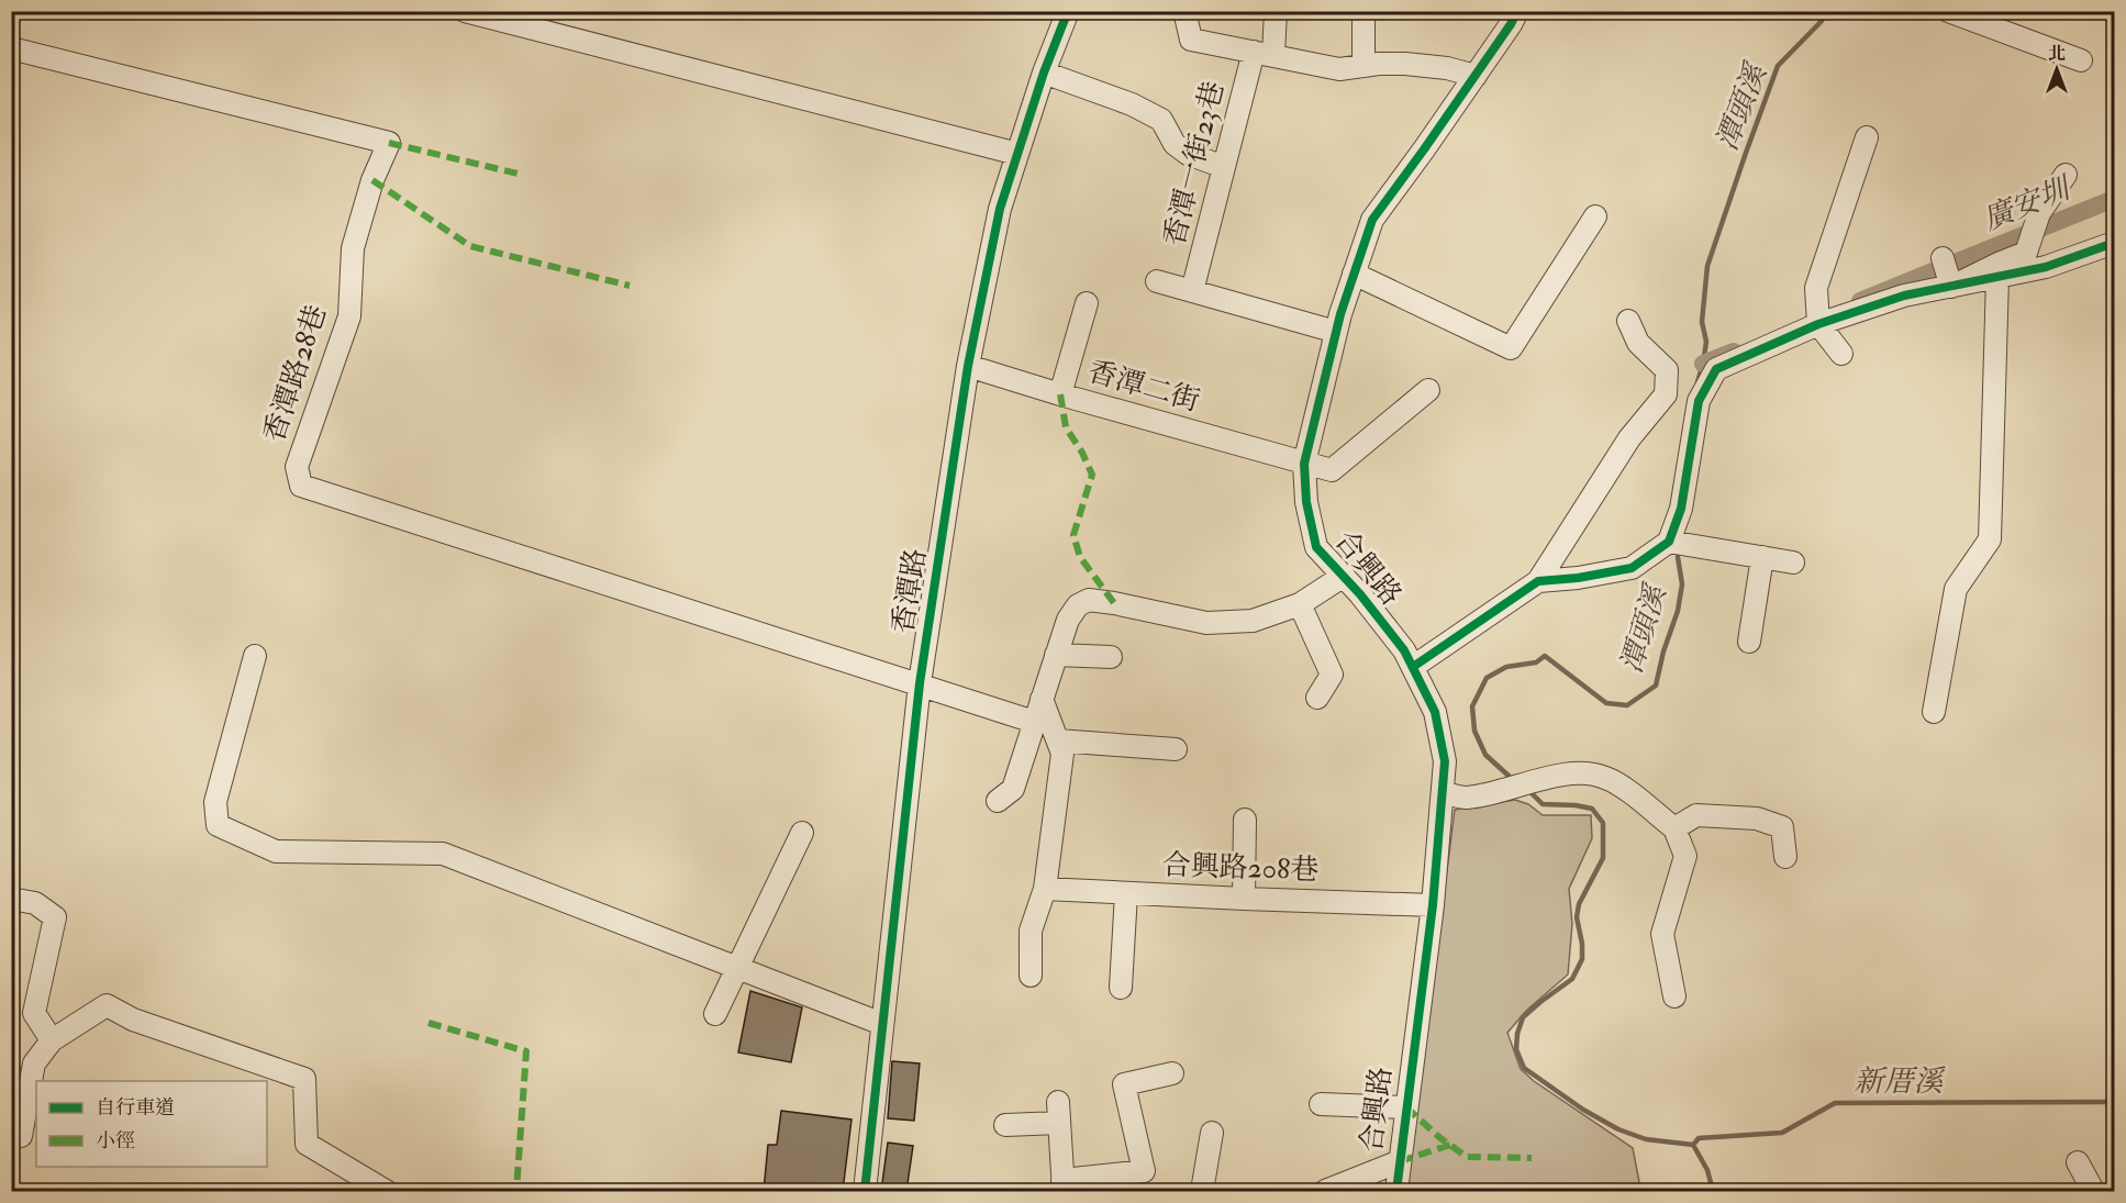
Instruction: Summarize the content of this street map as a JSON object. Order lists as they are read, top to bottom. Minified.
{"streets":{"street":["香潭一街23巷","香潭路28巷","香潭二街","合興路","香潭路","合興路208巷"]},"crossings":[["香潭路28巷","香潭路"],["香潭二街","合興路"],["香潭二街","香潭路"],["合興路","合興路208巷"]],"water":["潭頭溪","廣安圳","新厝溪"],"legend":["自行車道","小徑"],"north":"top"}
